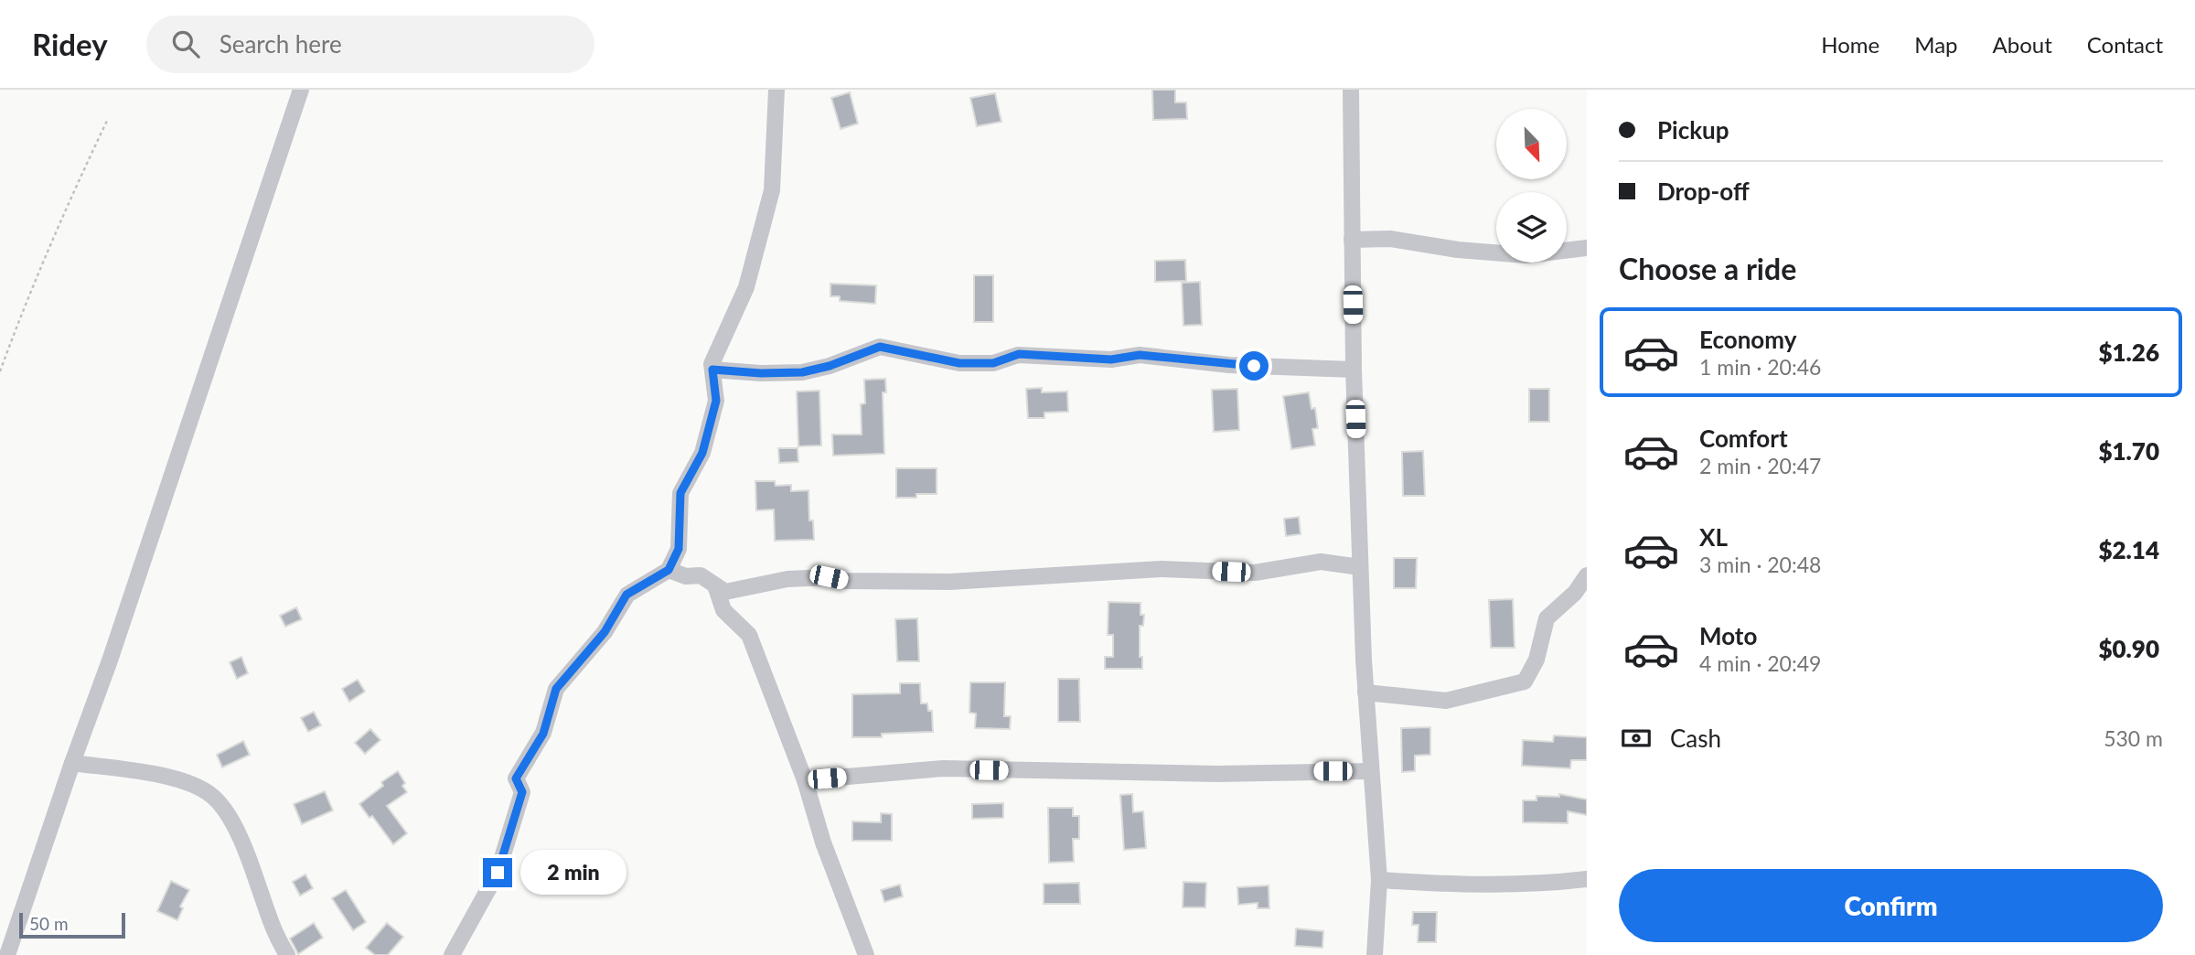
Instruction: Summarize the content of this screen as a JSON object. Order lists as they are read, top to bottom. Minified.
{"scale_bar":"50 m","north":"bottom right","page":{"header":"Ridey","search":"Search here","nav":["Home","Map","About","Contact"],"banner":["Pickup","Drop-off"],"heading":"Choose a ride","list":[{"name":"Economy","note":"1 min · 20:46","value":"$1.26"},{"name":"Comfort","note":"2 min · 20:47","value":"$1.70"},{"name":"XL","note":"3 min · 20:48","value":"$2.14"},{"name":"Moto","note":"4 min · 20:49","value":"$0.90"}],"pay":["Cash","530 m"],"bubble":"2 min","buttons":"Confirm","scale":"50 m"}}
